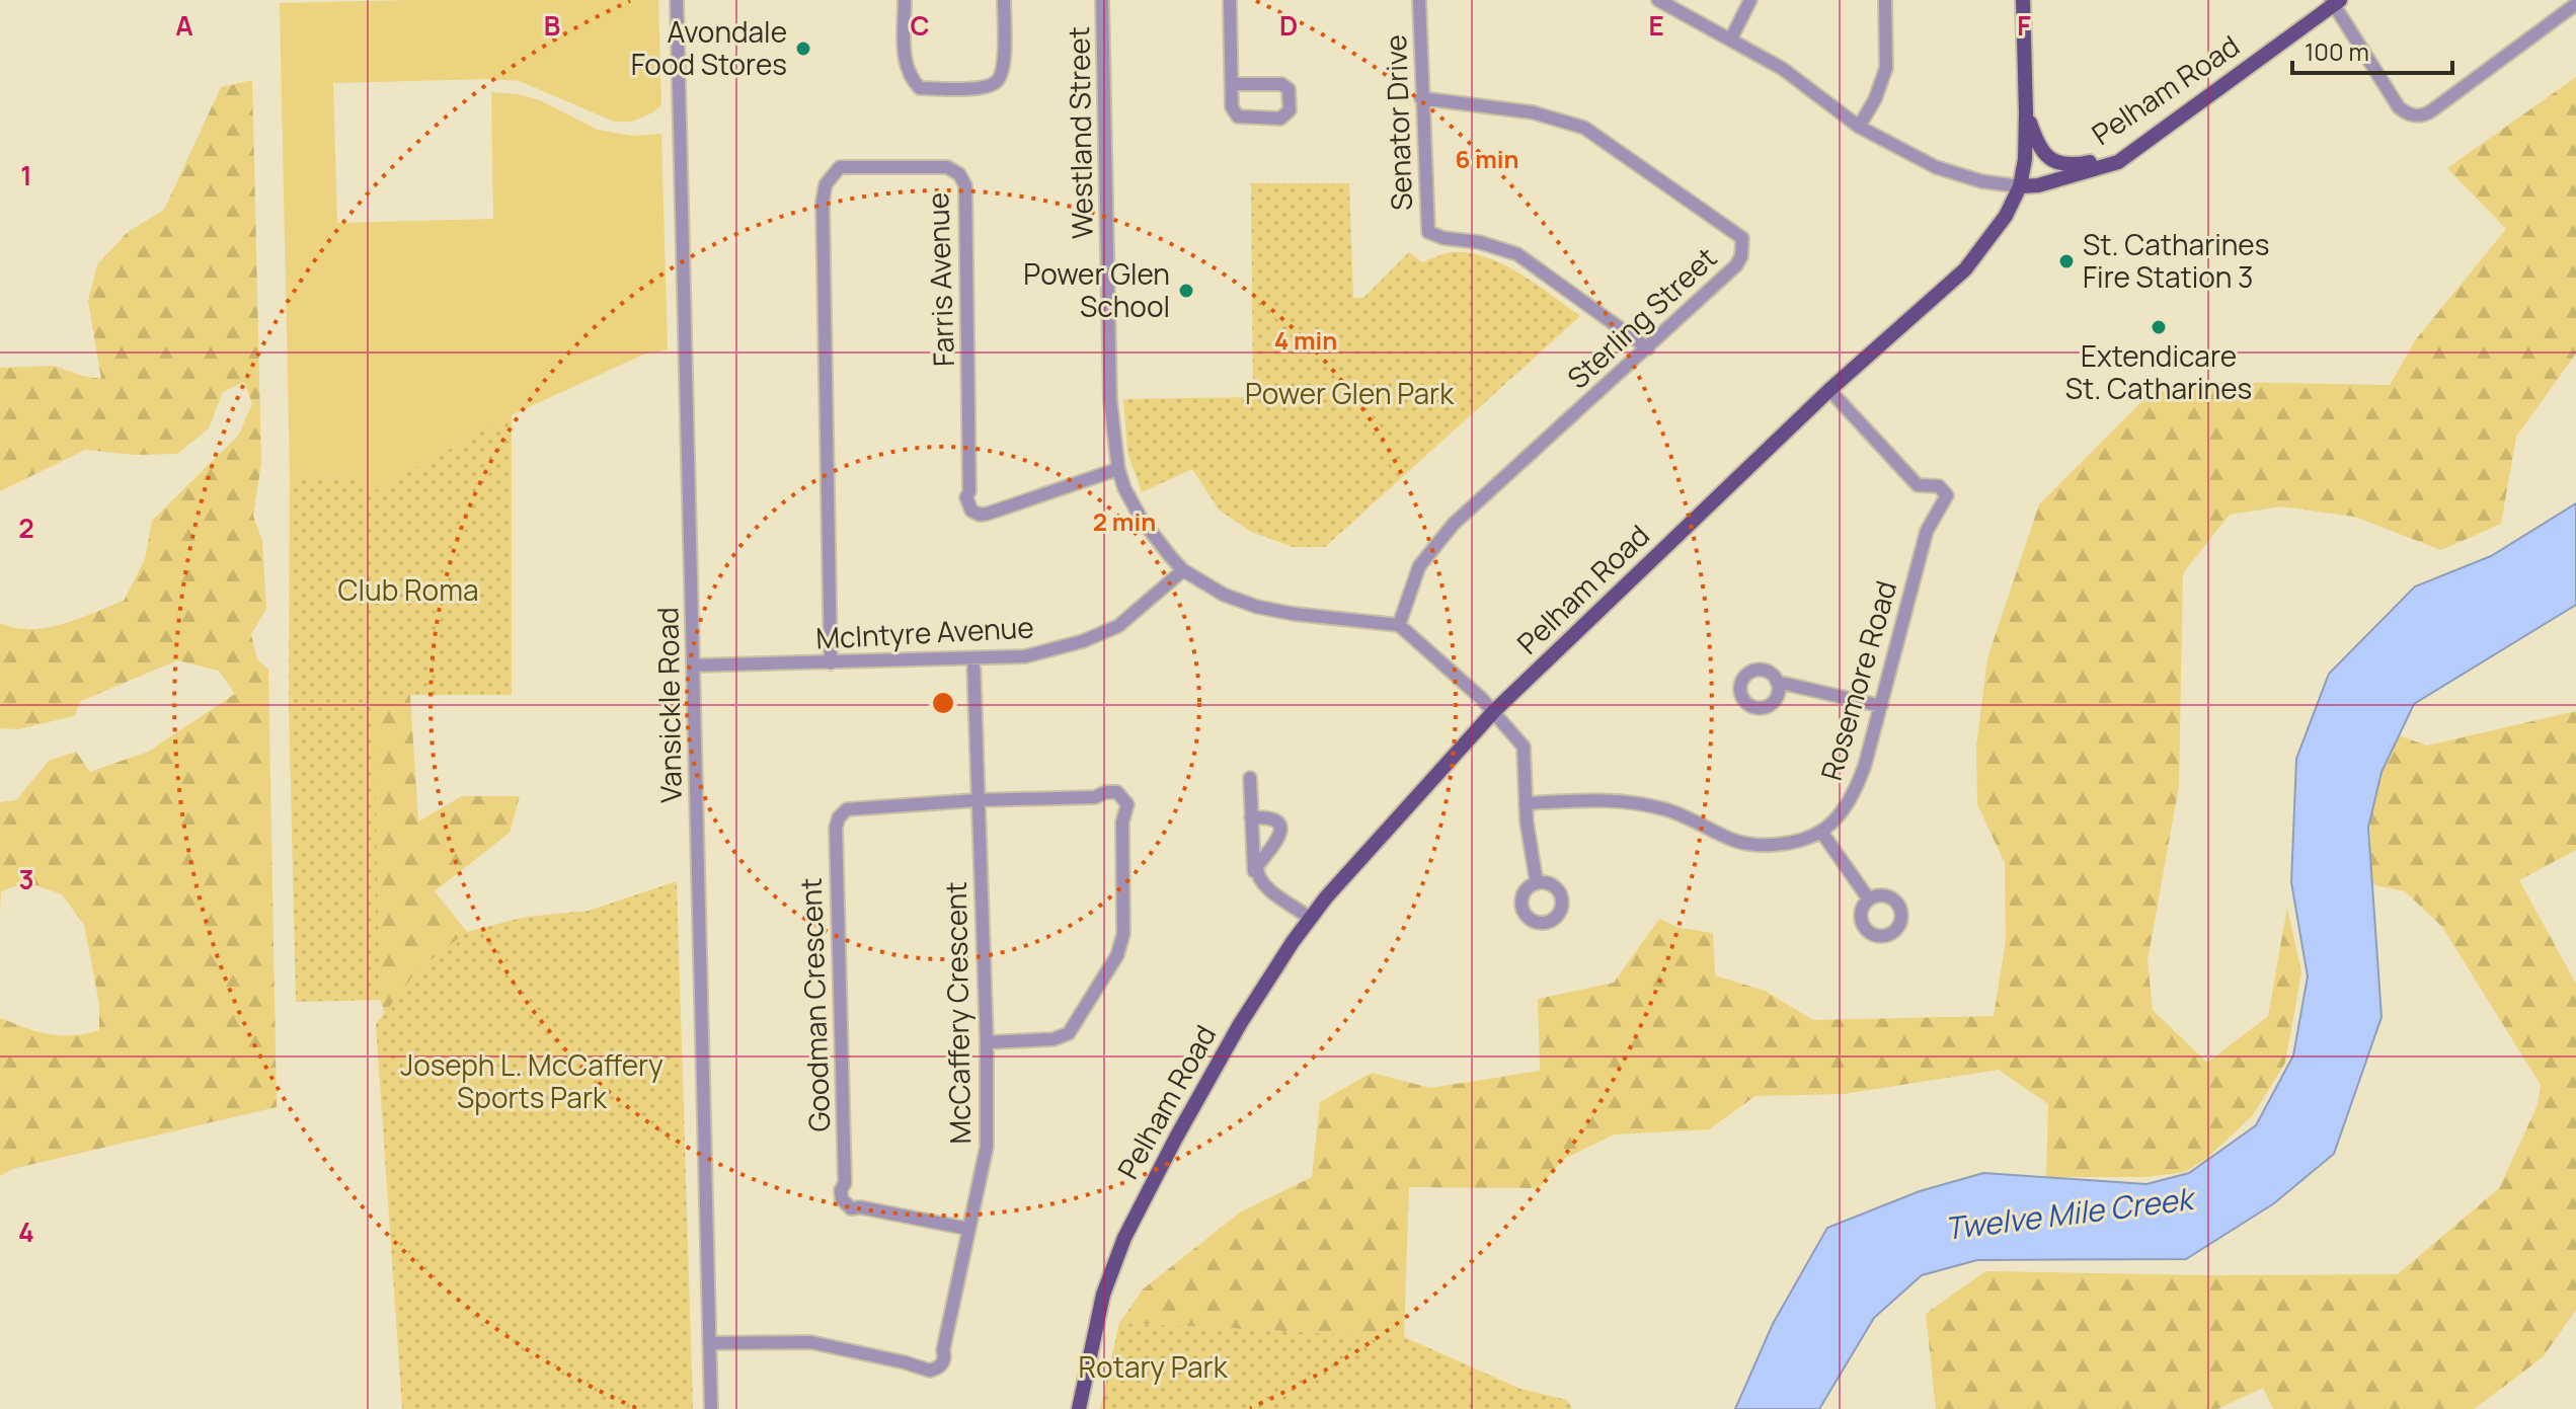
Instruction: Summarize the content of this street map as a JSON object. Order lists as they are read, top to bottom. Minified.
{"streets":{"main road":["Pelham Road"],"street":["Senator Drive","Westland Street","Farris Avenue","Sterling Street","McIntyre Avenue","Rosemore Road","Vansickle Road","Goodman Crescent","McCaffery Crescent"]},"crossings":[["Pelham Road","Rosemore Road"],["Senator Drive","Sterling Street"],["Westland Street","Farris Avenue"],["Westland Street","Sterling Street"],["Westland Street","McIntyre Avenue"],["Farris Avenue","McIntyre Avenue"],["McIntyre Avenue","Vansickle Road"],["McIntyre Avenue","McCaffery Crescent"],["Vansickle Road","McCaffery Crescent"],["Goodman Crescent","McCaffery Crescent"]],"water":["Twelve Mile Creek"],"parks":["Power Glen Park","Club Roma","Joseph L. McCaffery Sports Park","Rotary Park"],"places":["Avondale Food Stores","St. Catharines Fire Station 3","Power Glen School","Extendicare St. Catharines"],"scale_bar":"100 m","grid":{"columns":["A","B","C","D","E","F"],"rows":["1","2","3","4"]},"rings":["6 min","4 min","2 min"]}
